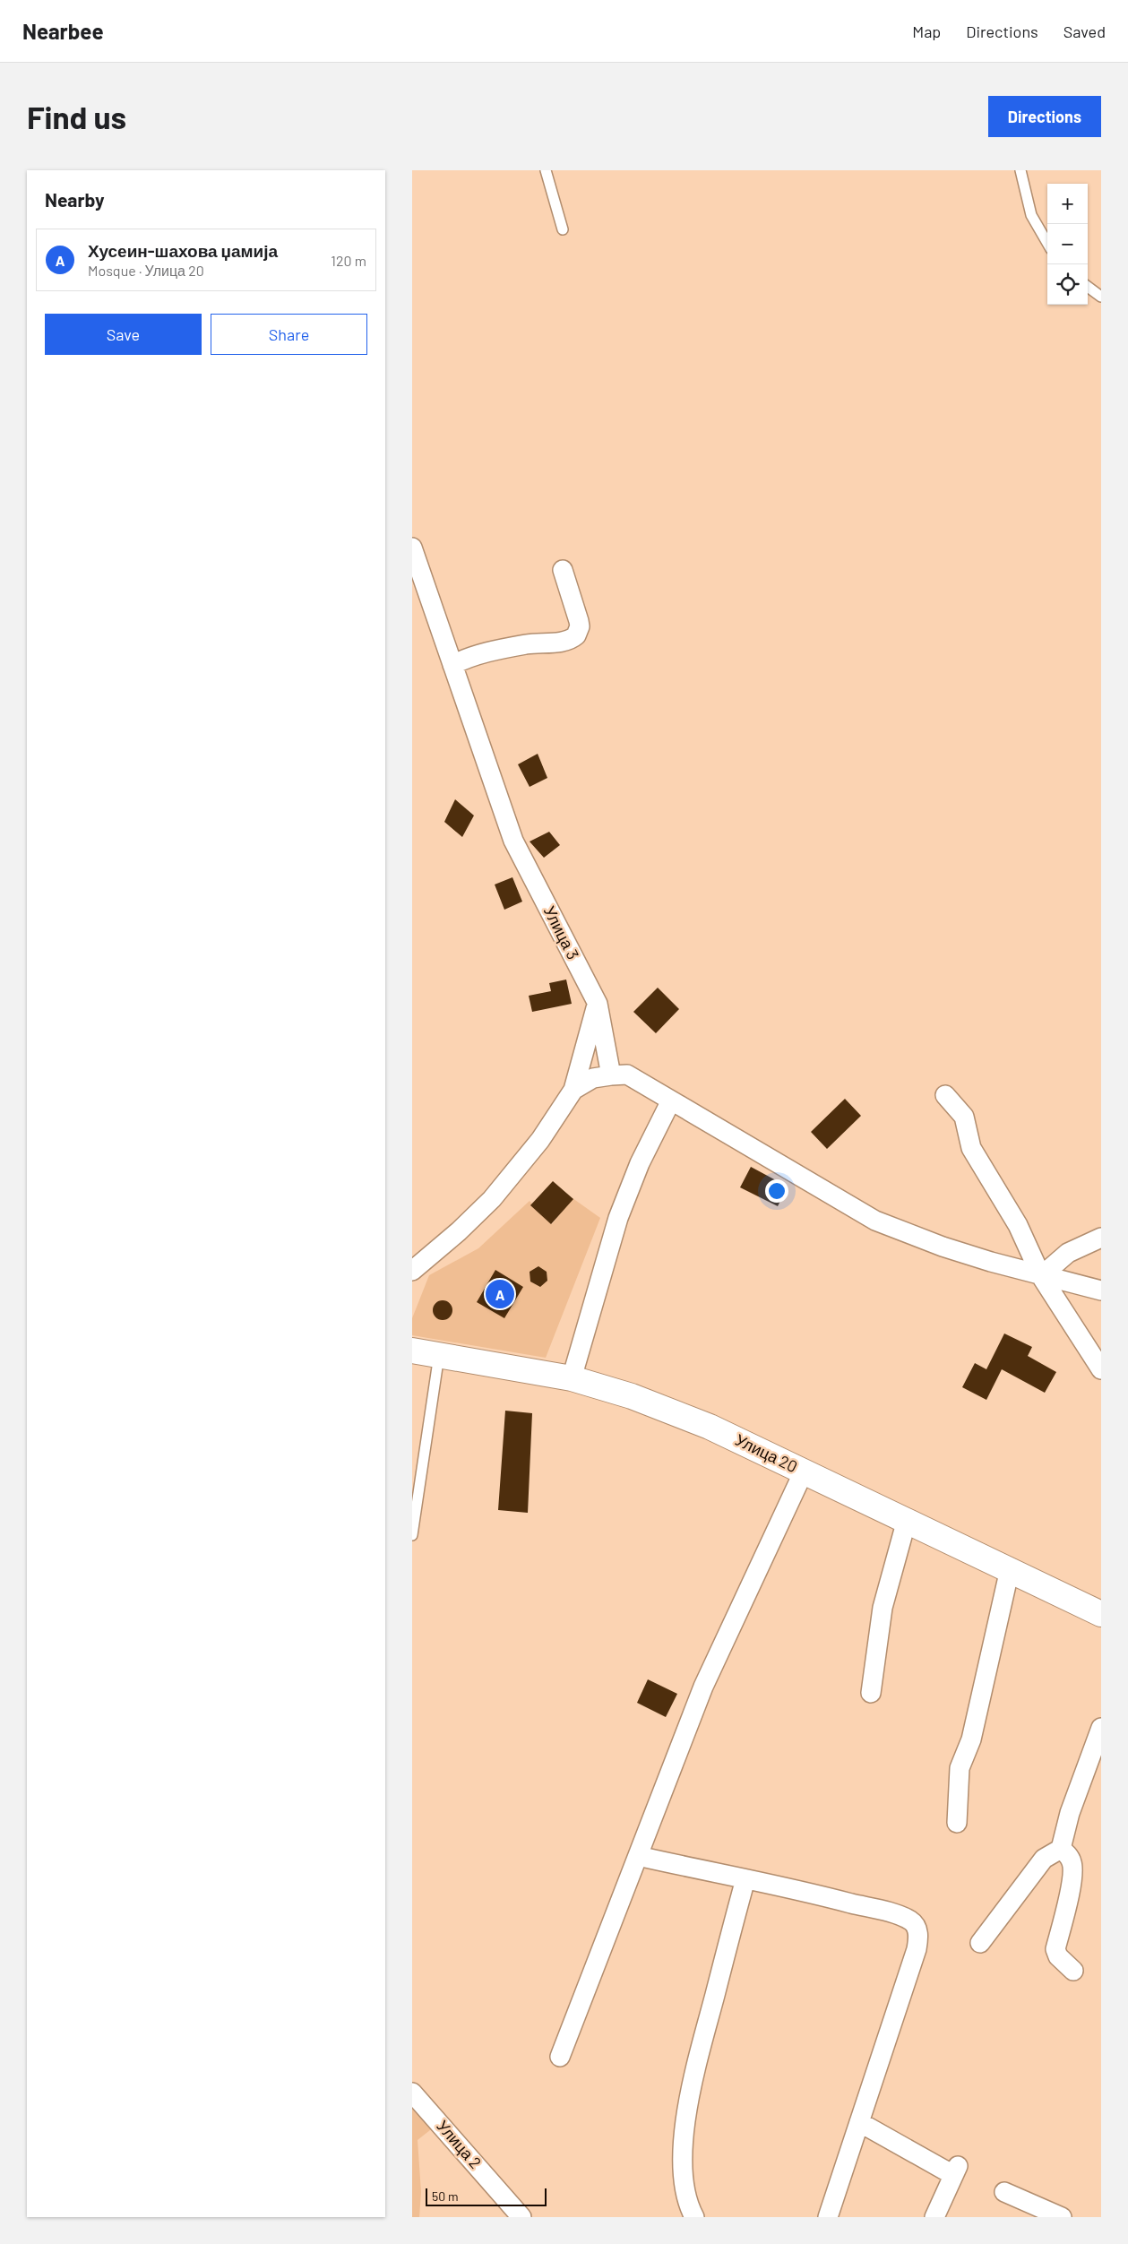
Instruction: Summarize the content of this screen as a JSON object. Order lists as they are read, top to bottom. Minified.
{"streets":{"street":["Улица 3","Улица 20","Улица 2"]},"scale_bar":"50 m","page":{"header":"Nearbee","nav":["Map","Directions","Saved"],"buttons":["Directions",["Save","Share"]],"title":"Find us","heading":"Nearby","map_buttons":["+","−"],"list":[{"mark":"A","name":"Хусеин-шахова џамија","note":"Mosque · Улица 20","value":"120 m"}],"pins":"A","scale":"50 m"}}
